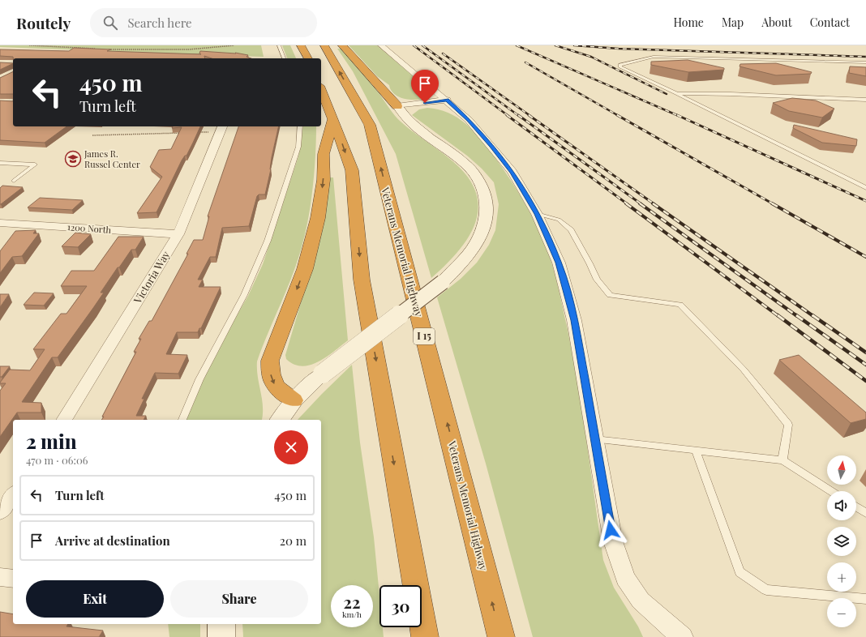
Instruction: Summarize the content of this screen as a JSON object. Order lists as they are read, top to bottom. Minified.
{"streets":{"highway":["Veterans Memorial Highway","I 15"],"street":["1200 North","Victoria Way"]},"crossings":[["1200 North","Victoria Way"]],"places":{"school or university":["James R. Russel Center"]},"north":"top","page":{"header":"Routely","search":"Search here","nav":["Home","Map","About","Contact"],"turn":["450 m","Turn left"],"heading":["2 min","470 m · 06:06"],"map_buttons":["+","−"],"list":[{"name":"Turn left","value":"450 m"},{"name":"Arrive at destination","value":"20 m"}],"buttons":["Exit","Share"],"speed":"22 km/h","limit":"30"}}
